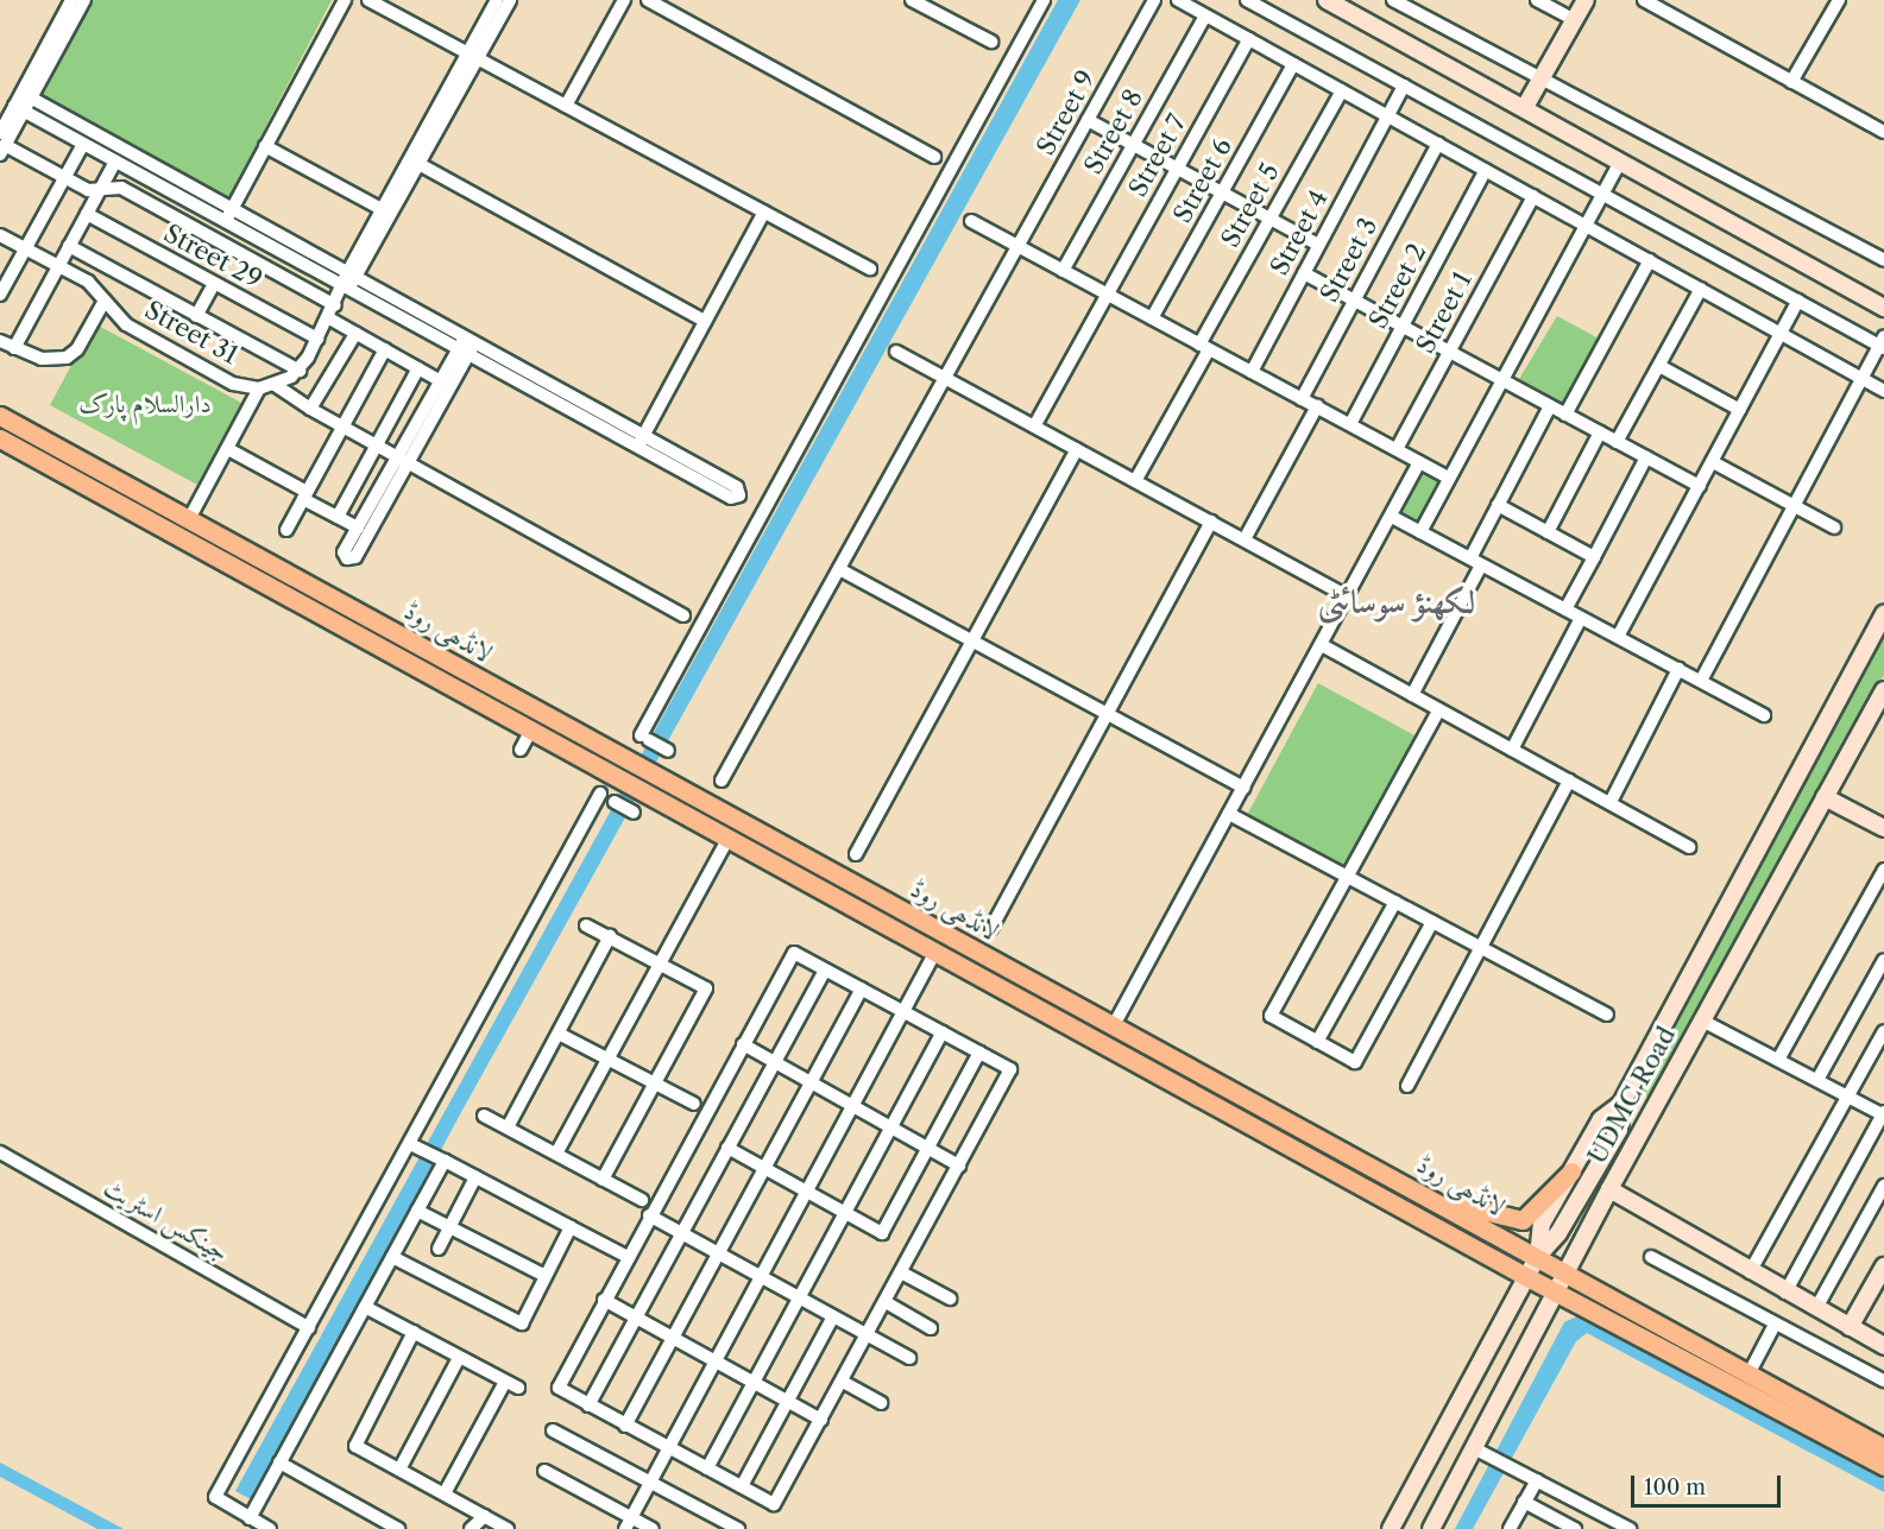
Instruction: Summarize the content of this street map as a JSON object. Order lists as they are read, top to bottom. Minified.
{"streets":{"main road":["لانڈھی روڈ","UDMC Road"],"street":["Street 9","Street 8","Street 7","Street 6","Street 5","Street 4","Street 29","Street 3","Street 2","Street 1","Street 31","جینکس اسٹریٹ"]},"crossings":[["لانڈھی روڈ","UDMC Road"]],"districts":["لکھنؤ سوسائٹی"],"parks":["دارالسلام پارک"],"scale_bar":"100 m"}
